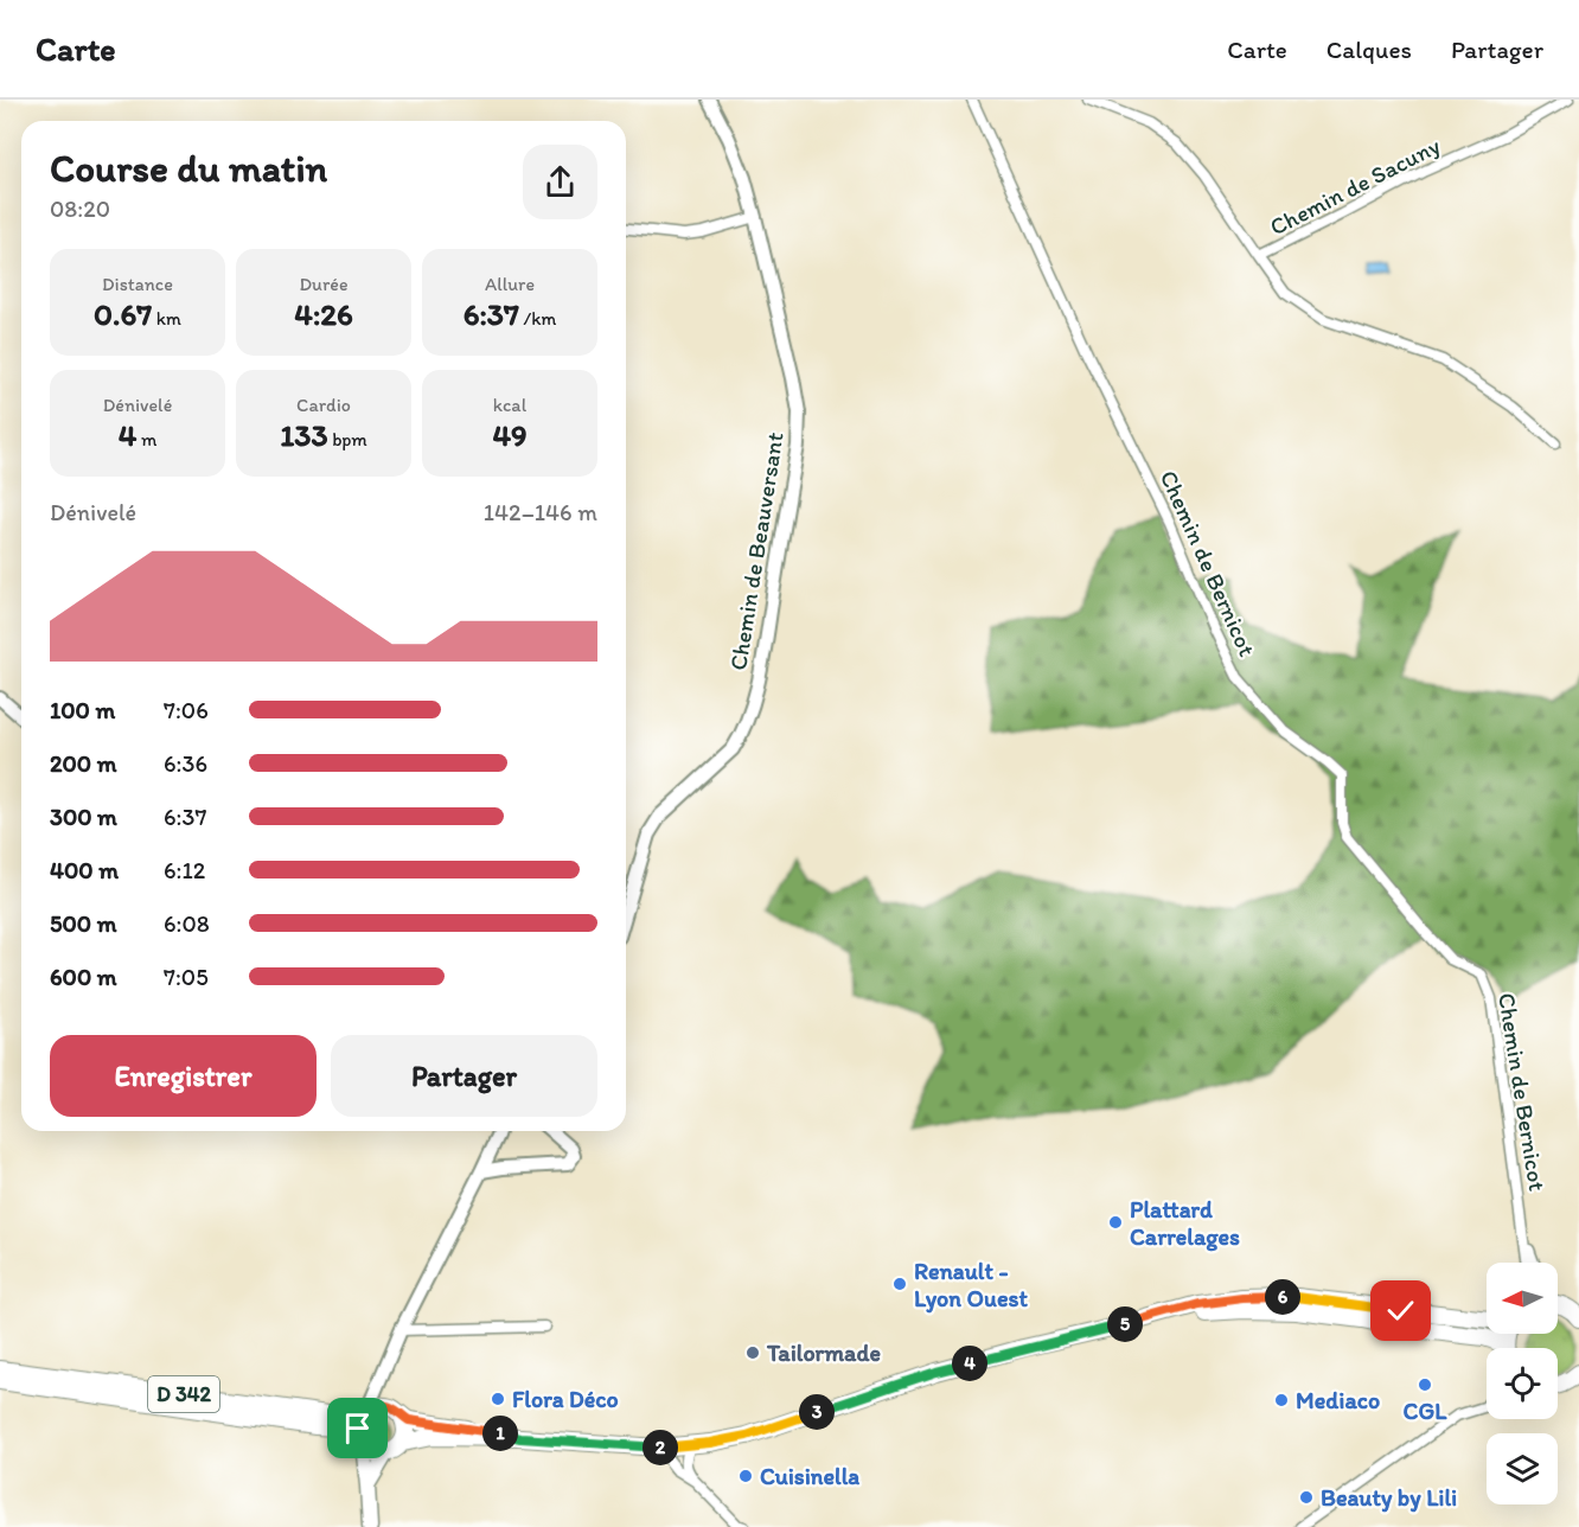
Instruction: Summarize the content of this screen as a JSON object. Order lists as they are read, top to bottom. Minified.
{"streets":{"main road":["D 342"],"street":["Chemin de Sacuny","Chemin de Beauversant","Chemin de Bernicot"]},"places":["Plattard Carrelages","Renault - Lyon Ouest","Tailormade","CGL","Flora Déco","Mediaco","Cuisinella","Beauty by Lili"],"north":"left","page":{"header":"Carte","nav":["Carte","Calques","Partager"],"heading":["Course du matin","08:20"],"stats":[["Distance","0.67 km"],["Durée","4:26"],["Allure","6:37 /km"],["Dénivelé","4 m"],["Cardio","133 bpm"],["kcal","49"]],"chart":["Dénivelé","142–146 m"],"list":[{"name":"100 m","note":"7:06"},{"name":"200 m","note":"6:36"},{"name":"300 m","note":"6:37"},{"name":"400 m","note":"6:12"},{"name":"500 m","note":"6:08"},{"name":"600 m","note":"7:05"}],"buttons":["Enregistrer","Partager"],"pins":["6","5","4","3","1","2"]}}
